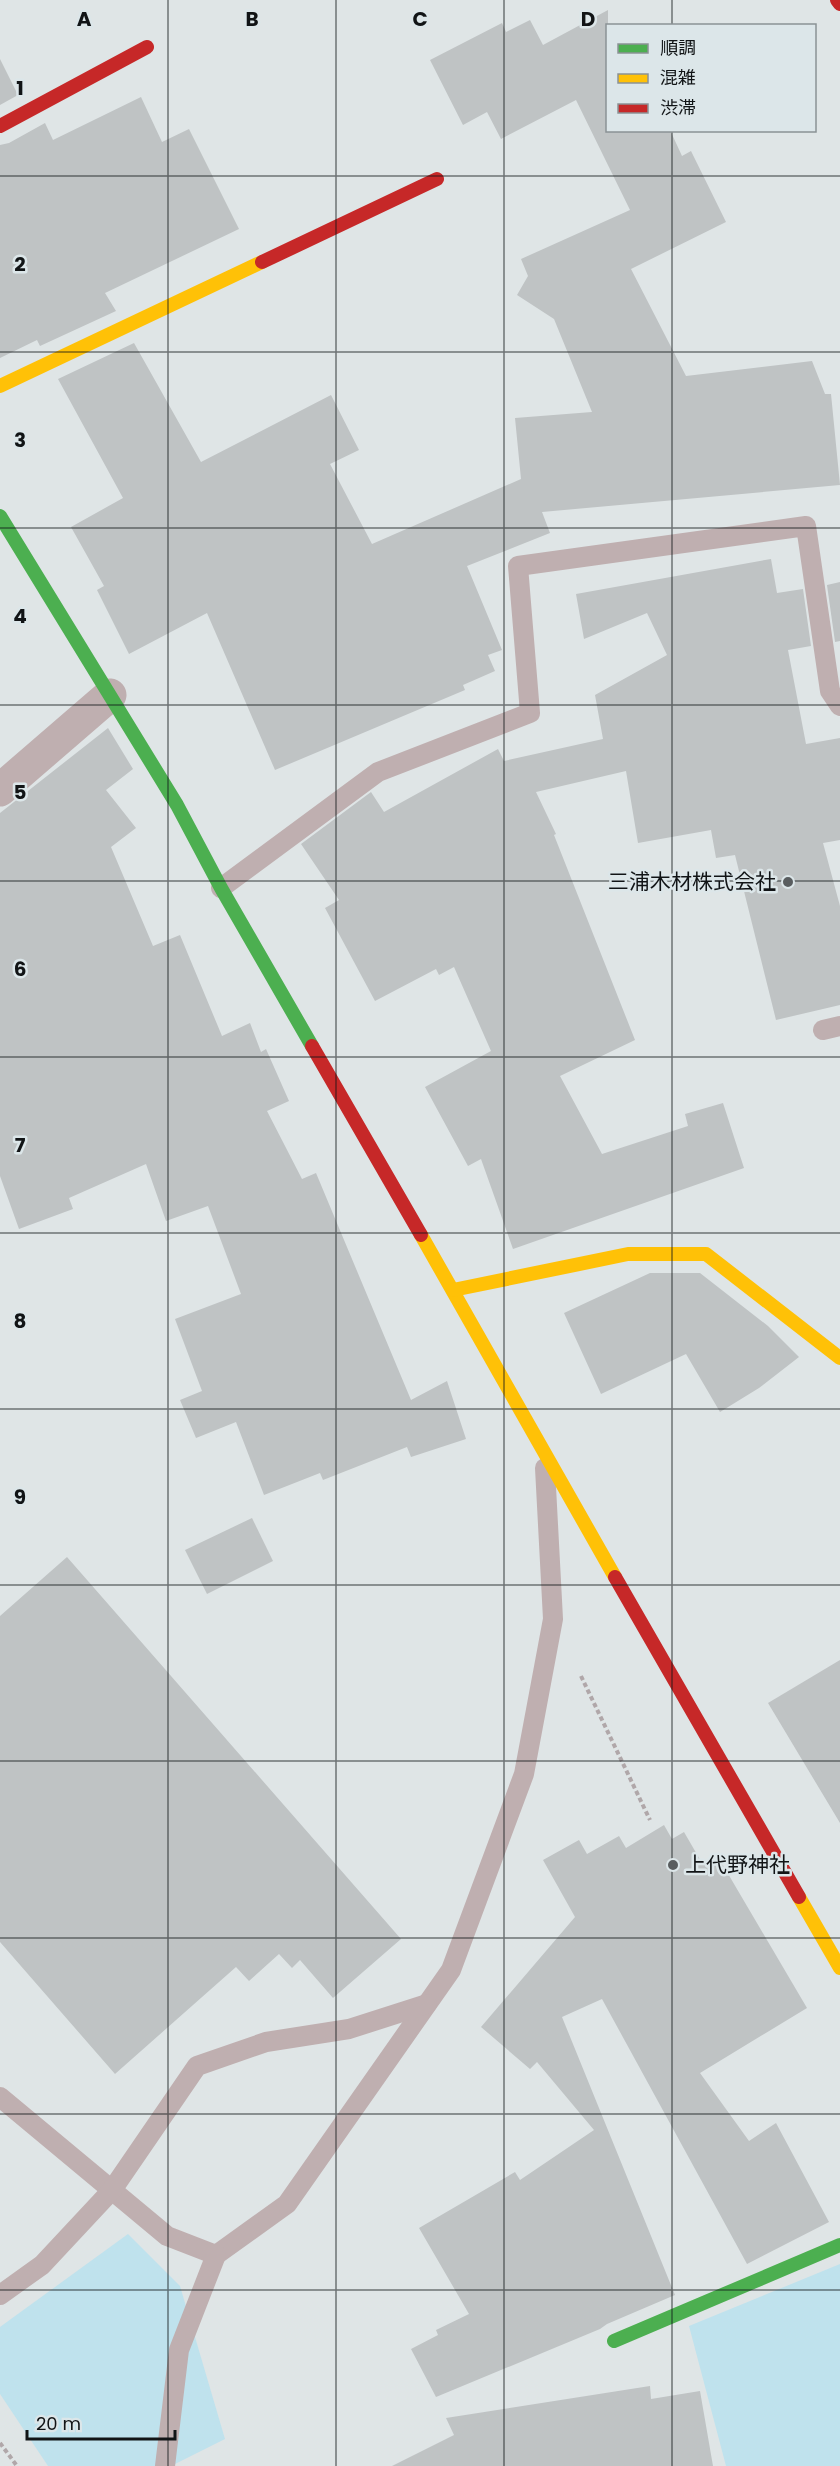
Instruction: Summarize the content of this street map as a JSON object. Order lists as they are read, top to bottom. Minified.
{"places":["三浦木材株式会社","上代野神社"],"legend":["順調","混雑","渋滞"],"scale_bar":"20 m","grid":{"columns":["A","B","C","D"],"rows":["1","2","3","4","5","6","7","8","9"]}}
